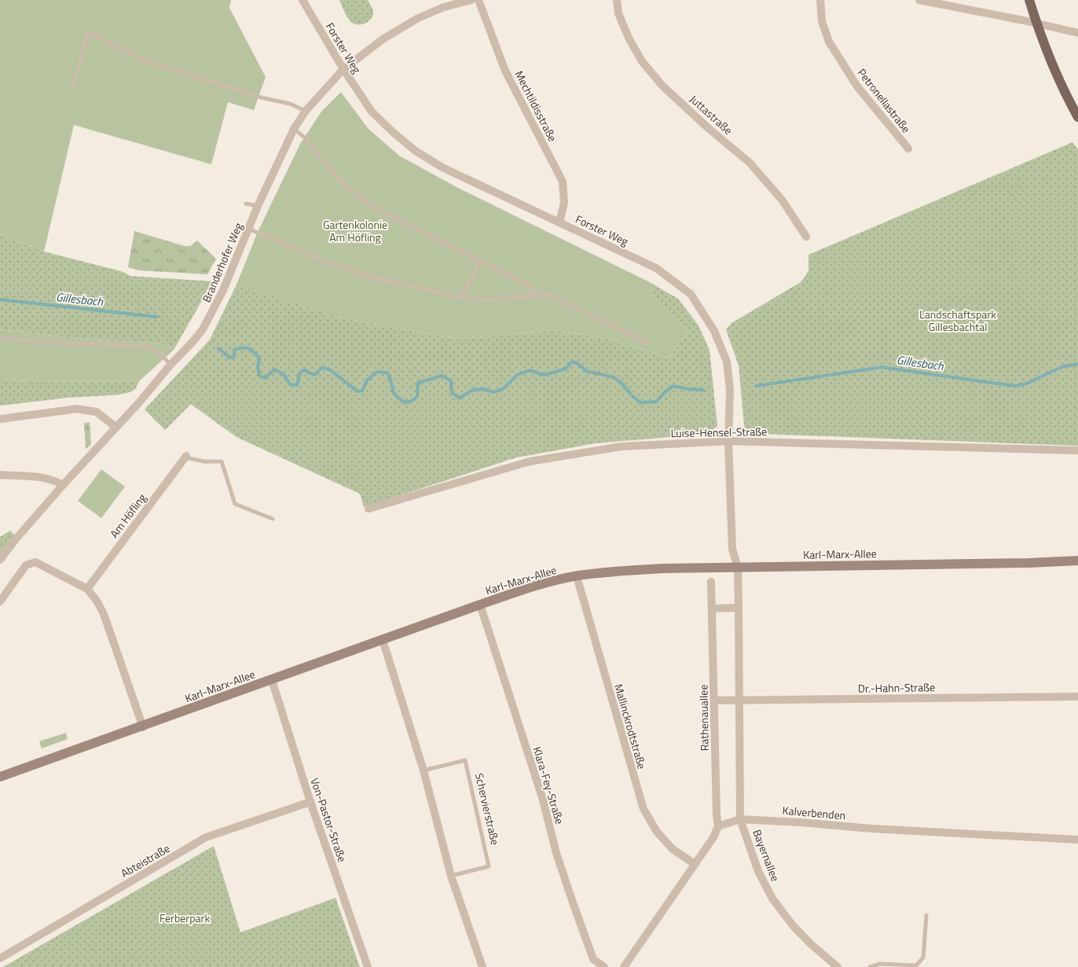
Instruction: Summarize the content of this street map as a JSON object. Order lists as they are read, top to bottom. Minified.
{"streets":{"street":["Forster Weg","Petronellastraße","Mechtildisstraße","Juttastraße","Branderhofer Weg","Luise-Hensel-Straße","Am Höfling","Karl-Marx-Allee","Dr.-Hahn-Straße","Rathenauallee","Mallinckrodtstraße","Klara-Fey-Straße","Kalverbenden","Von-Pastor-Straße","Bayernallee","Abteistraße"],"lane":["Schervierstraße"]},"crossings":[["Forster Weg","Mechtildisstraße"],["Forster Weg","Branderhofer Weg"],["Forster Weg","Luise-Hensel-Straße"],["Forster Weg","Karl-Marx-Allee"],["Karl-Marx-Allee","Mallinckrodtstraße"],["Karl-Marx-Allee","Klara-Fey-Straße"],["Karl-Marx-Allee","Von-Pastor-Straße"],["Dr.-Hahn-Straße","Rathenauallee"],["Rathenauallee","Kalverbenden"],["Kalverbenden","Bayernallee"],["Von-Pastor-Straße","Abteistraße"]],"water":["Gillesbach"],"parks":["Gartenkolonie Am Höfling","Landschaftspark Gillesbachtal","Ferberpark"]}
